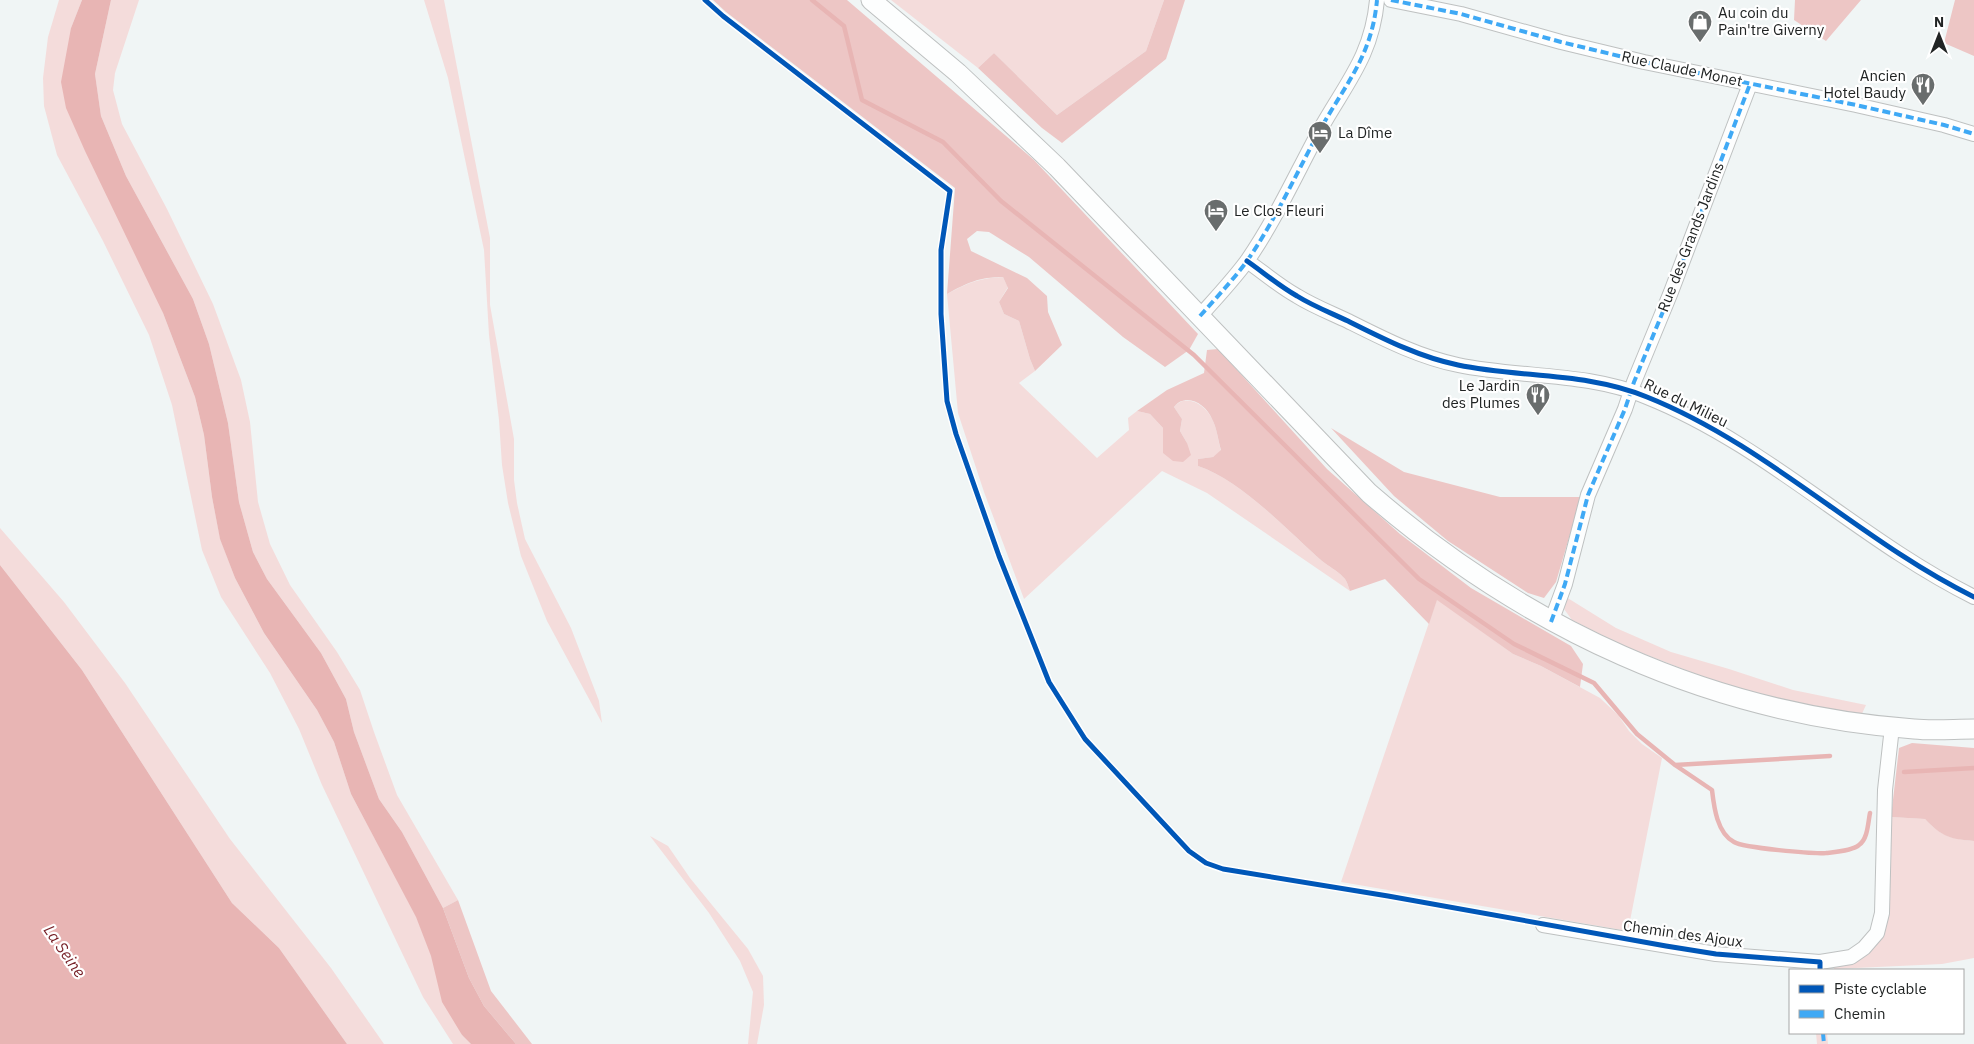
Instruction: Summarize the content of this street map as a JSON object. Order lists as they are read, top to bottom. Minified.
{"streets":{"street":["Rue Claude Monet","Rue des Grands Jardins","Rue du Milieu","Chemin des Ajoux"]},"crossings":[["Rue Claude Monet","Rue des Grands Jardins"],["Rue des Grands Jardins","Rue du Milieu"]],"water":["La Seine"],"places":{"shop":["Au coin du Pain'tre Giverny"],"restaurant":["Ancien Hotel Baudy","Le Jardin des Plumes"],"hotel":["La Dîme","Le Clos Fleuri"]},"legend":["Piste cyclable","Chemin"],"north":"top"}
